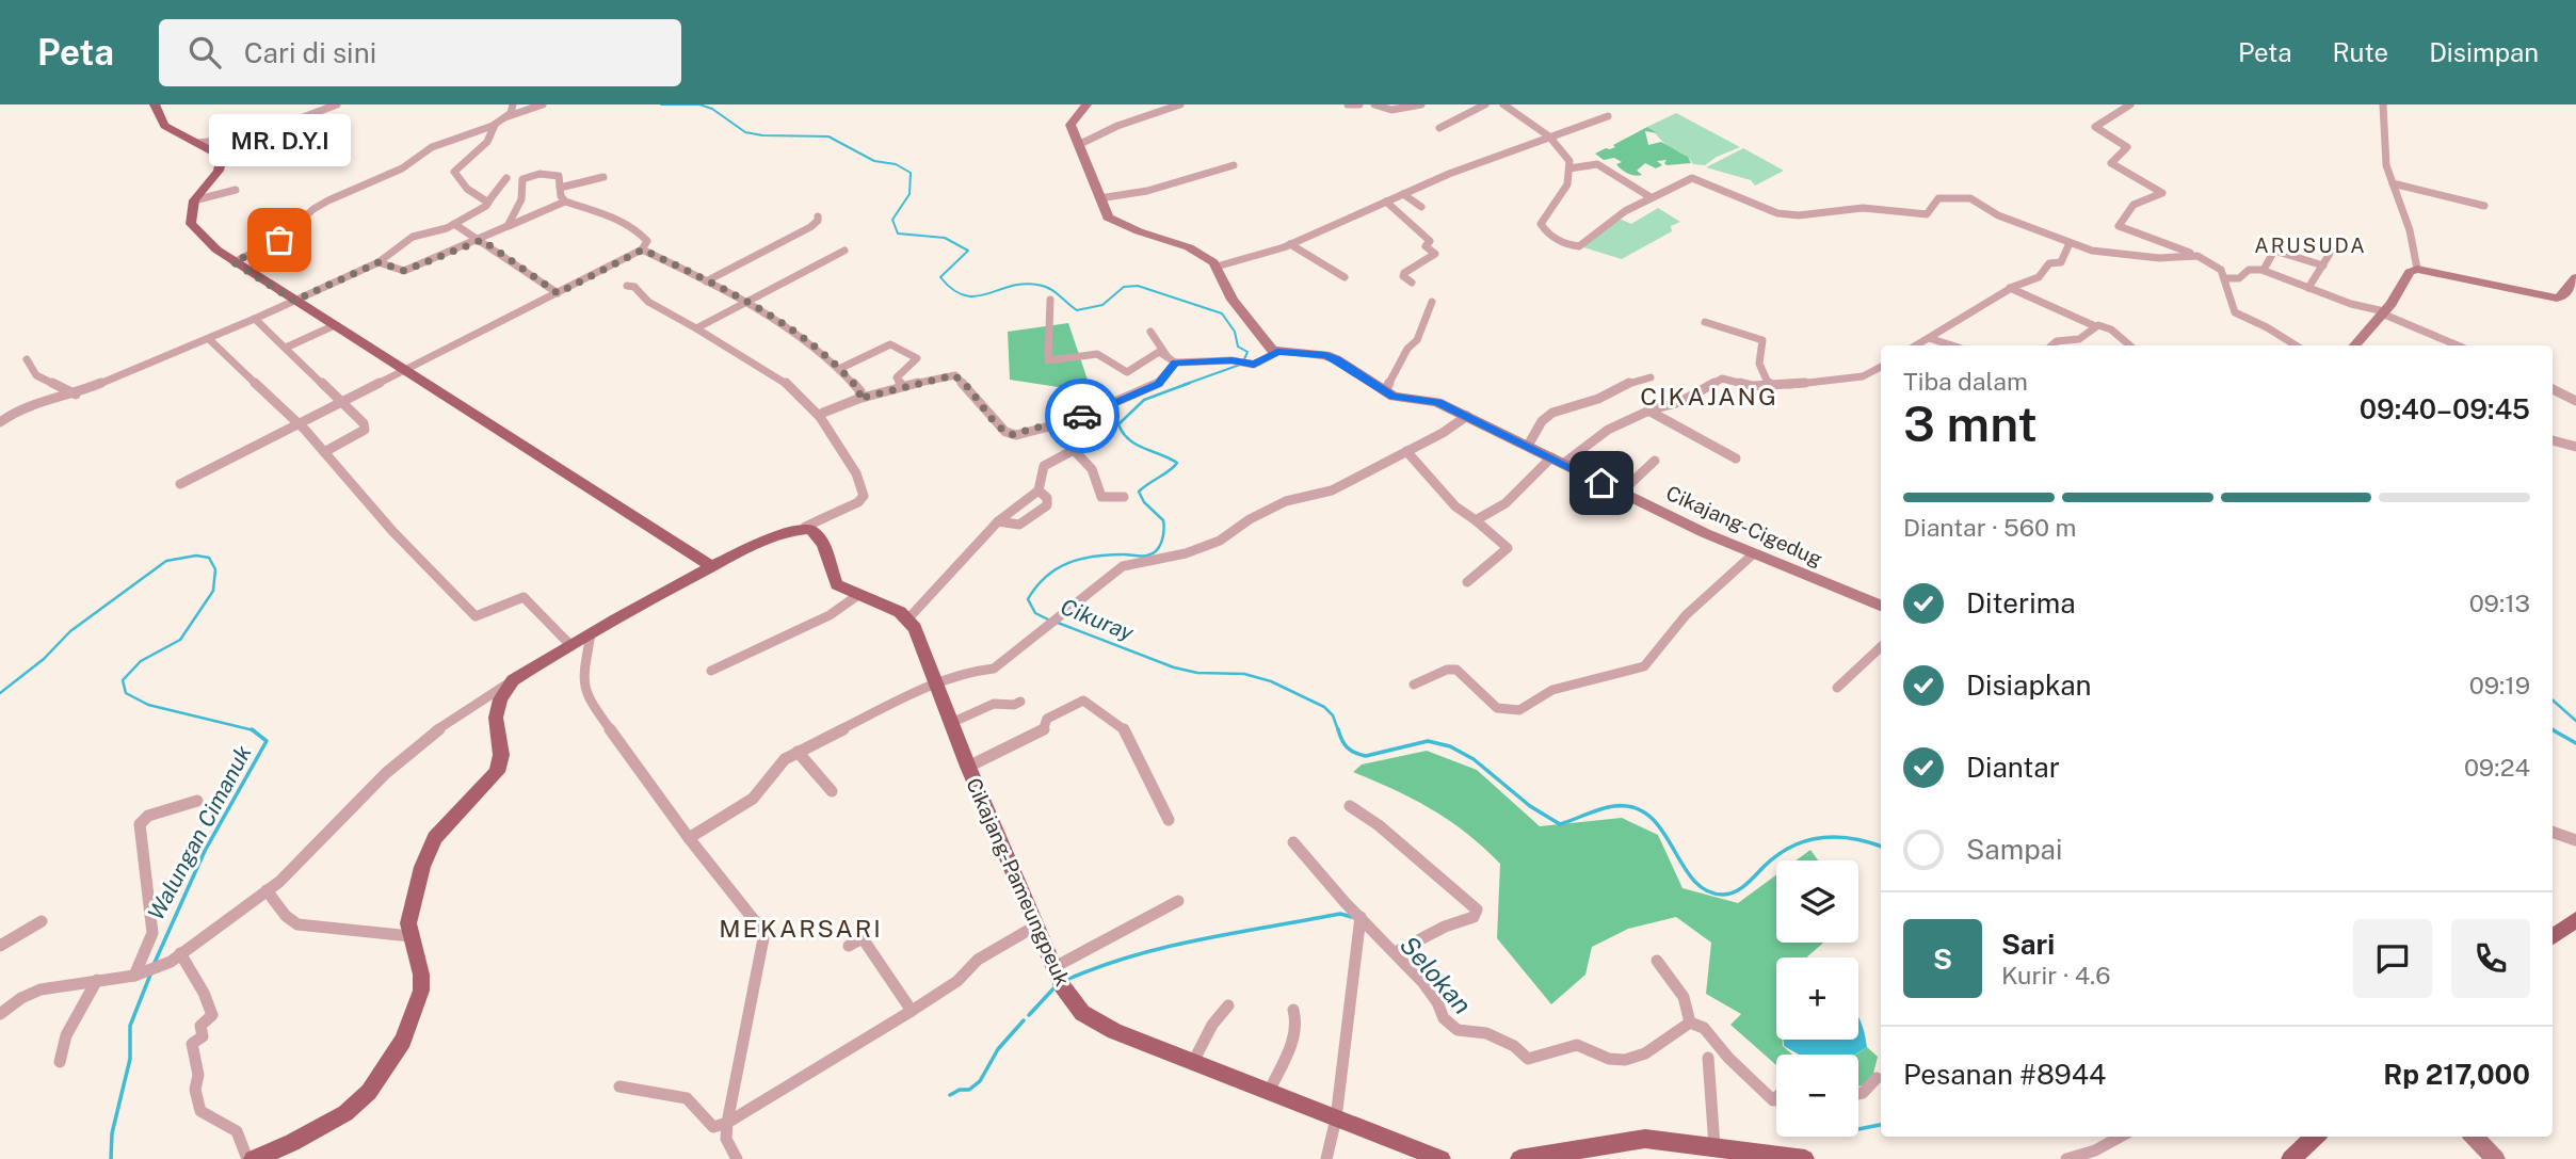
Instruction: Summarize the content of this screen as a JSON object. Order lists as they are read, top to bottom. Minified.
{"streets":{"main road":["Cikajang-Pameungpeuk"],"street":["Cikajang-Cigedug"]},"districts":["ARUSUDA","CIKAJANG","MEKARSARI"],"water":["Cikuray","Walungan Cimanuk","Selokan"],"places":["MR. D.Y.I"],"page":{"header":"Peta","search":"Cari di sini","nav":["Peta","Rute","Disimpan"],"bubble":"MR. D.Y.I","heading":["3 mnt","Tiba dalam","09:40–09:45"],"panel":["Sari","Kurir · 4.6","Pesanan #8944","Rp 217,000"],"bar":"Diantar · 560 m","list":[["Diterima","09:13"],["Disiapkan","09:19"],["Diantar","09:24"],"Sampai"],"map_buttons":["+","−"],"round":"S"}}
